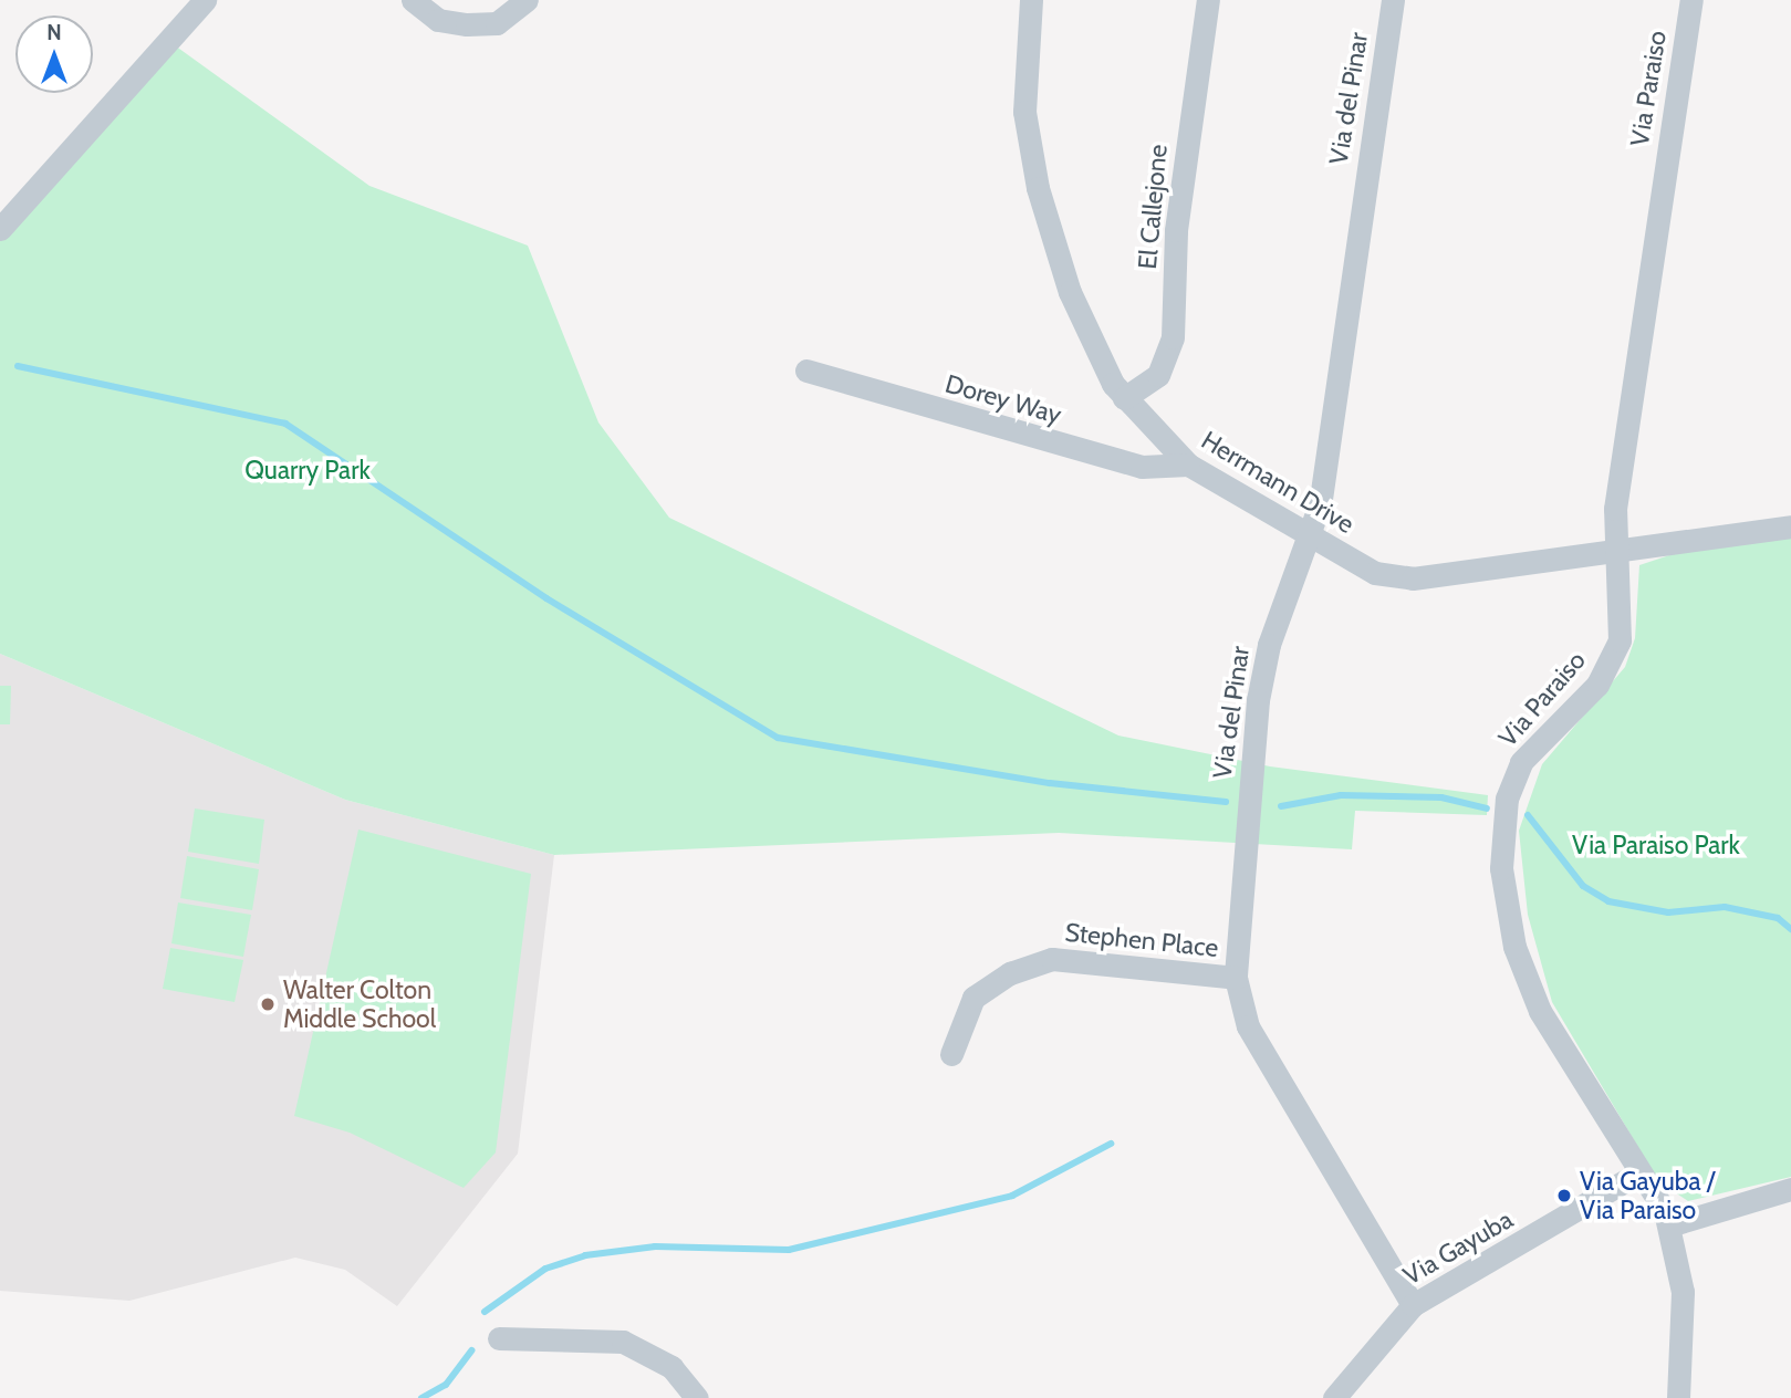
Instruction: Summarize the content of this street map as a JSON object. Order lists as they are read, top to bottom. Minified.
{"streets":{"street":["Via Paraiso","Via del Pinar","El Callejone","Dorey Way","Herrmann Drive","Stephen Place","Via Gayuba"]},"crossings":[["Via Paraiso","Herrmann Drive"],["Via Paraiso","Via Gayuba"],["Via del Pinar","Herrmann Drive"],["Via del Pinar","Stephen Place"],["Via del Pinar","Via Gayuba"],["El Callejone","Herrmann Drive"],["Dorey Way","Herrmann Drive"]],"parks":["Quarry Park","Via Paraiso Park"],"places":["Walter Colton Middle School","Via Gayuba / Via Paraiso"],"north":"top"}
